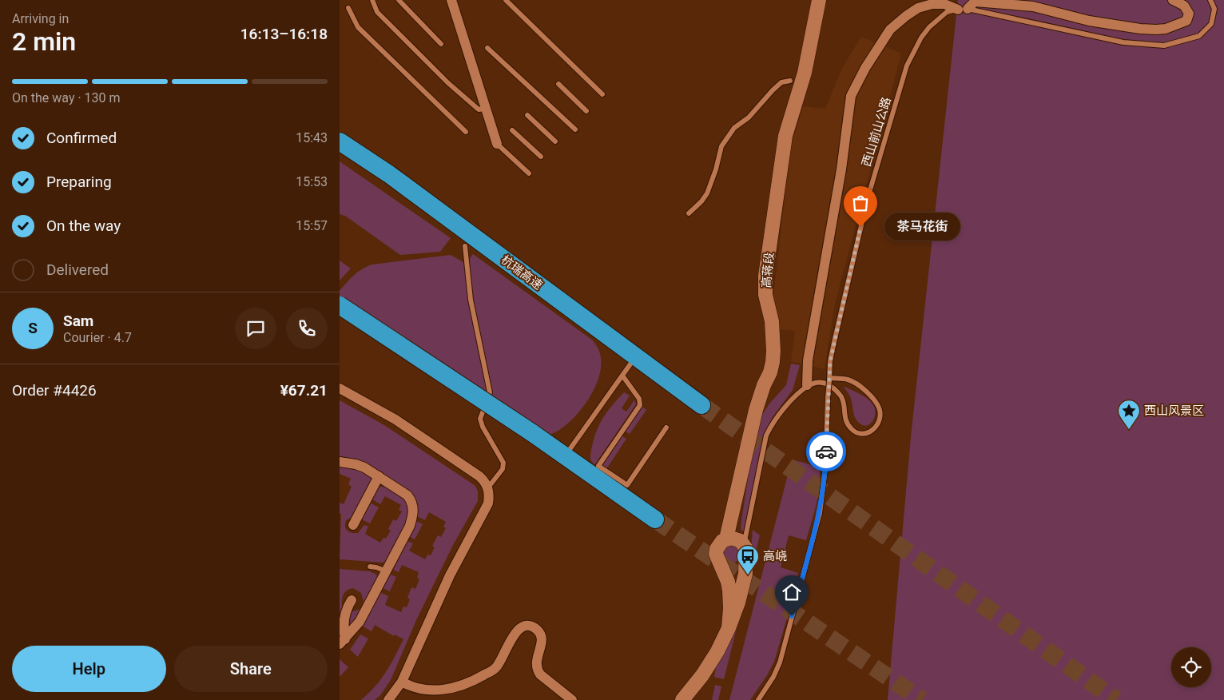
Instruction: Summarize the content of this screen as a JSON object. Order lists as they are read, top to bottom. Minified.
{"streets":{"highway":["杭瑞高速"],"main road":["高蒋段"],"lane":["西山前山公路"]},"places":{"other":["茶马花街"],"place":["西山风景区"],"bus stop":["高峣"]},"page":{"heading":["2 min","Arriving in","16:13–16:18"],"panel":["Sam","Courier · 4.7","Order #4426","¥67.21"],"bar":"On the way · 130 m","list":[["Confirmed","15:43"],["Preparing","15:53"],["On the way","15:57"],"Delivered"],"bubble":"茶马花街","round":"S","buttons":["Help","Share"]}}
